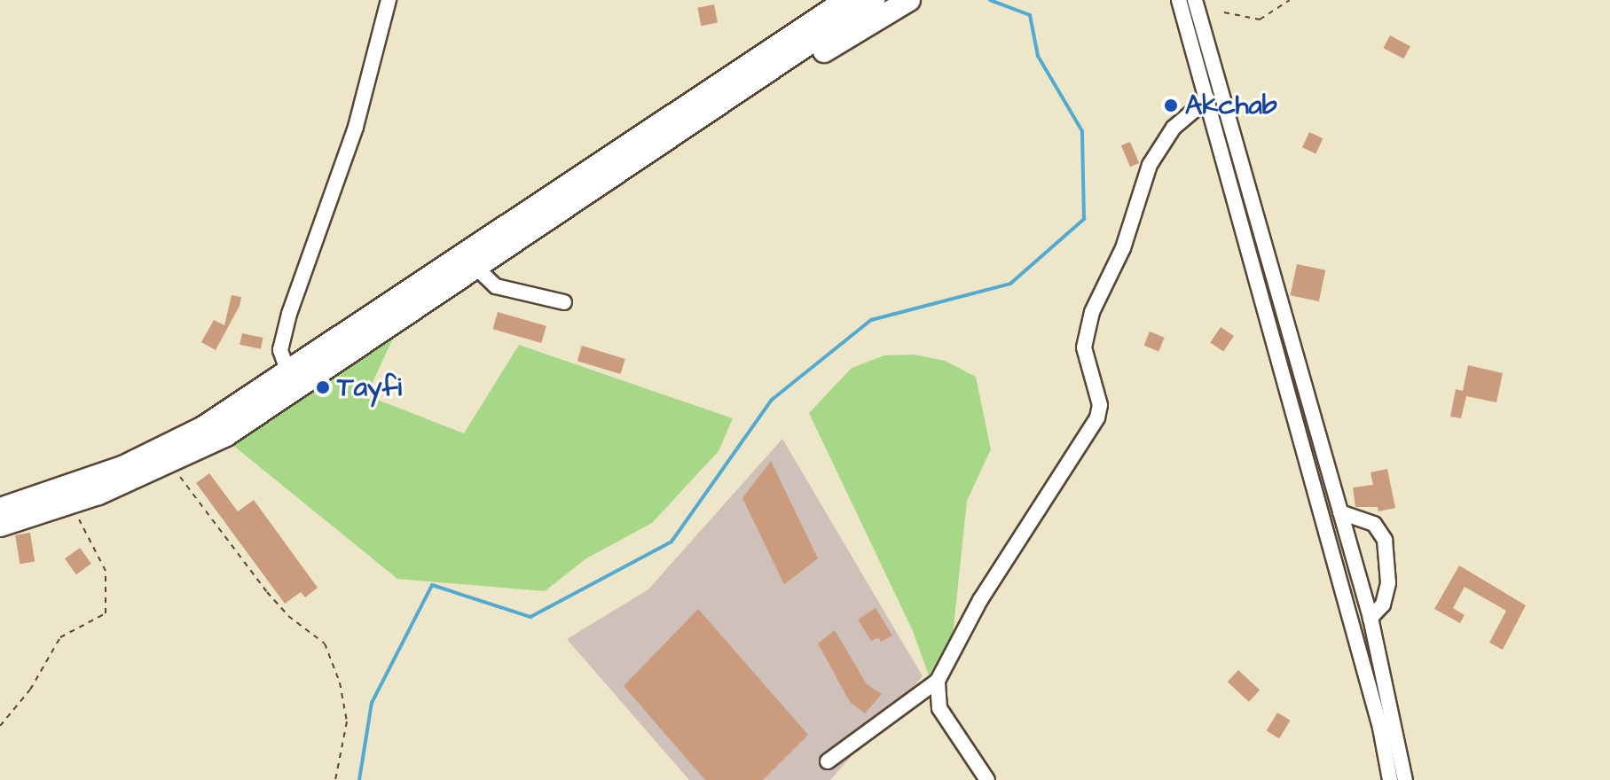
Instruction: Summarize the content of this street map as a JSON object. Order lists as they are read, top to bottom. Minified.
{"places":["Akchab","Tayfi"]}
